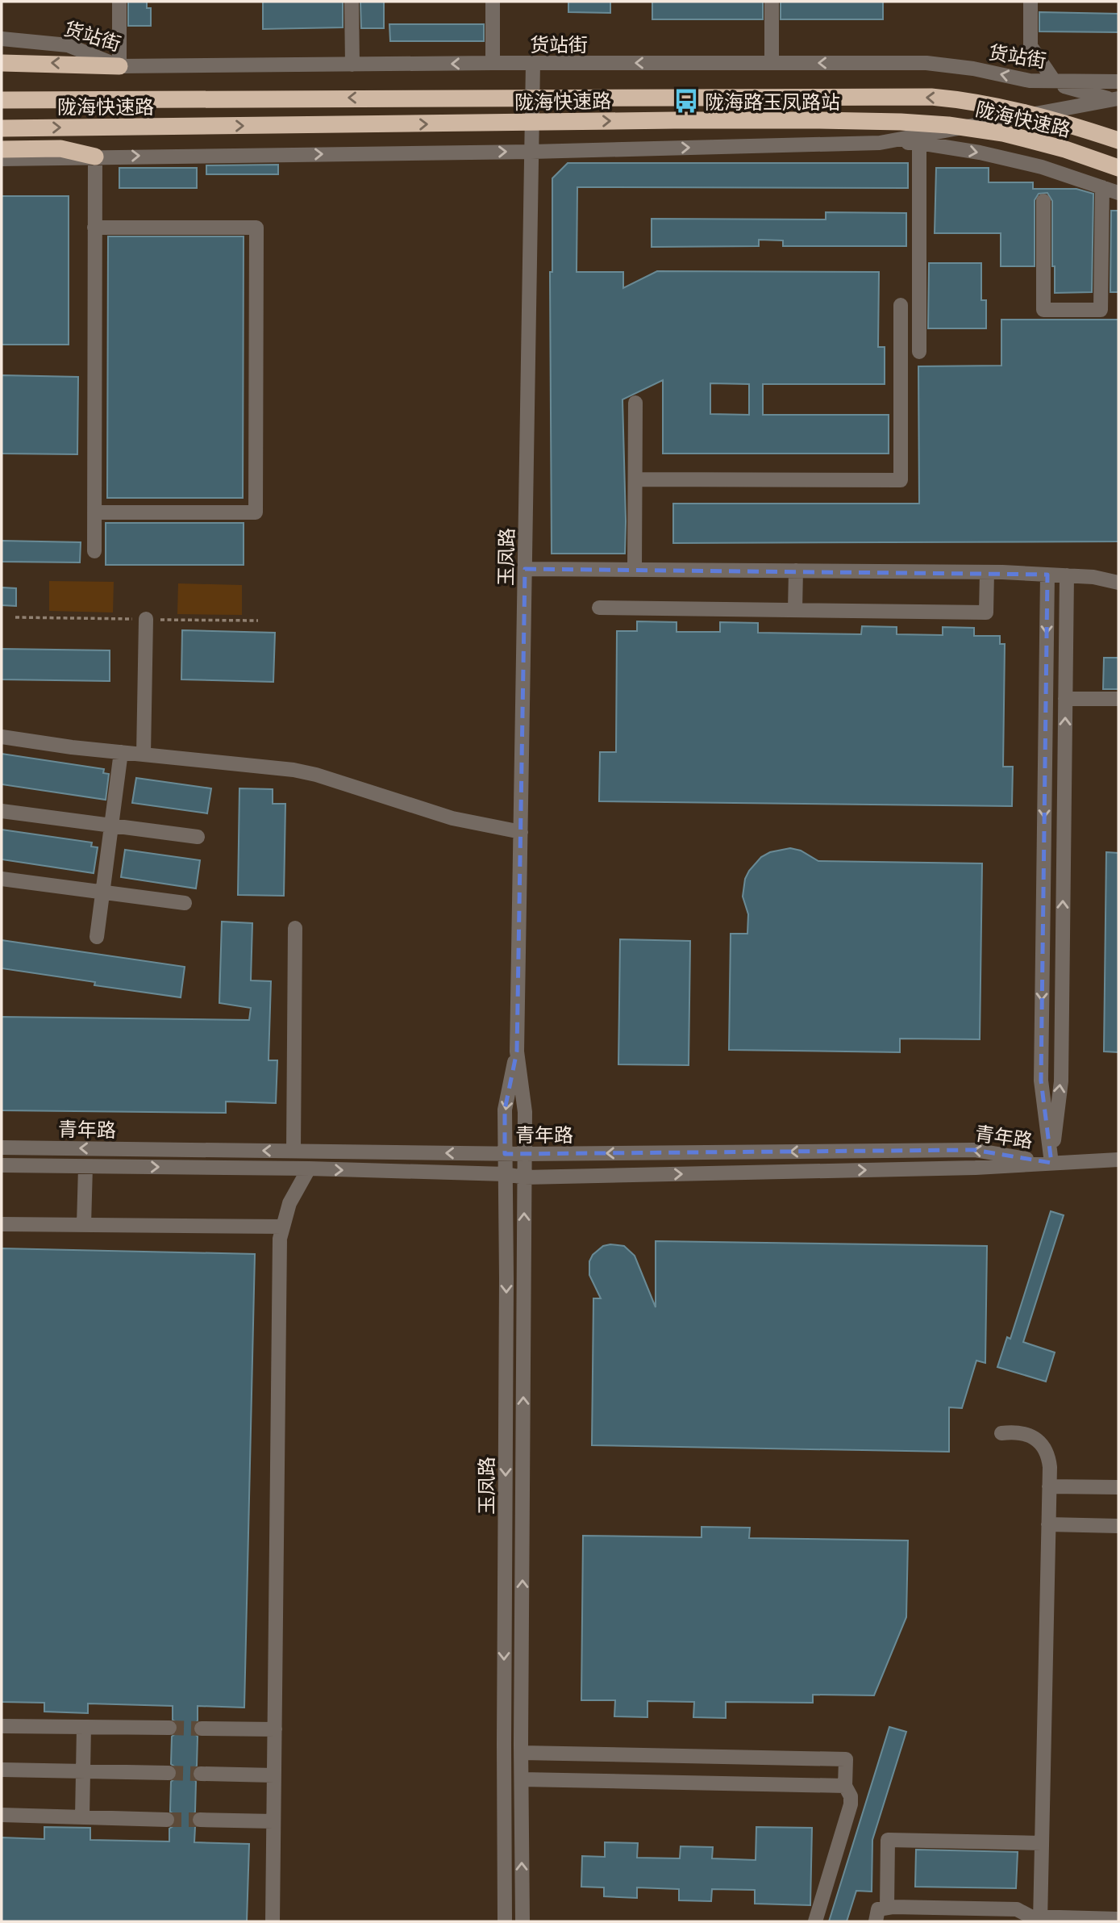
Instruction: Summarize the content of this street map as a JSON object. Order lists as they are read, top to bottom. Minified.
{"streets":{"highway":["陇海快速路"],"street":["货站街","玉凤路","青年路"]},"crossings":[["货站街","玉凤路"],["玉凤路","青年路"]],"places":{"bus stop":["陇海路玉凤路站"]}}
